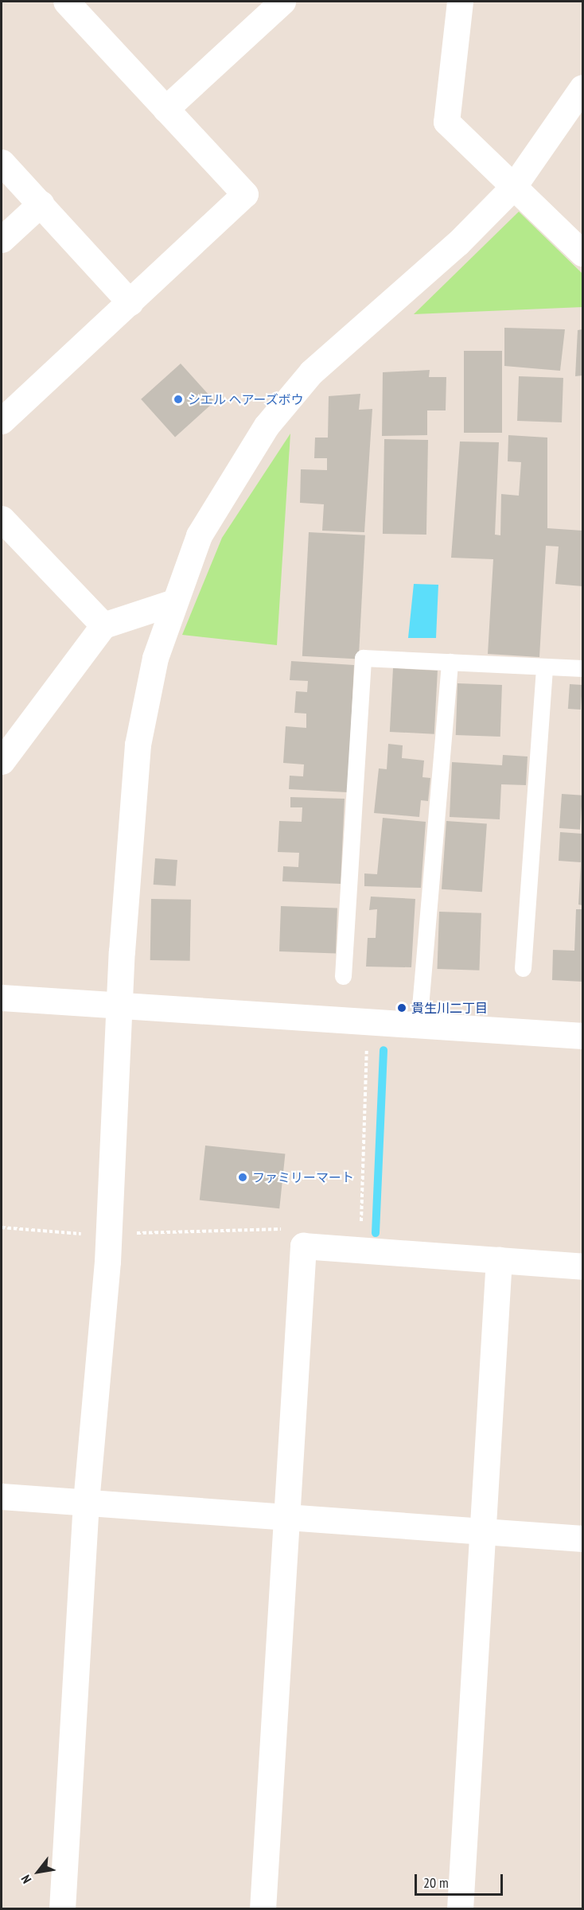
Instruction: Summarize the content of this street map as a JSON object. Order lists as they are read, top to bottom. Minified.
{"places":["シエル ヘアーズボウ","貴生川二丁目","ファミリーマート"],"scale_bar":"20 m","north":"bottom left"}
